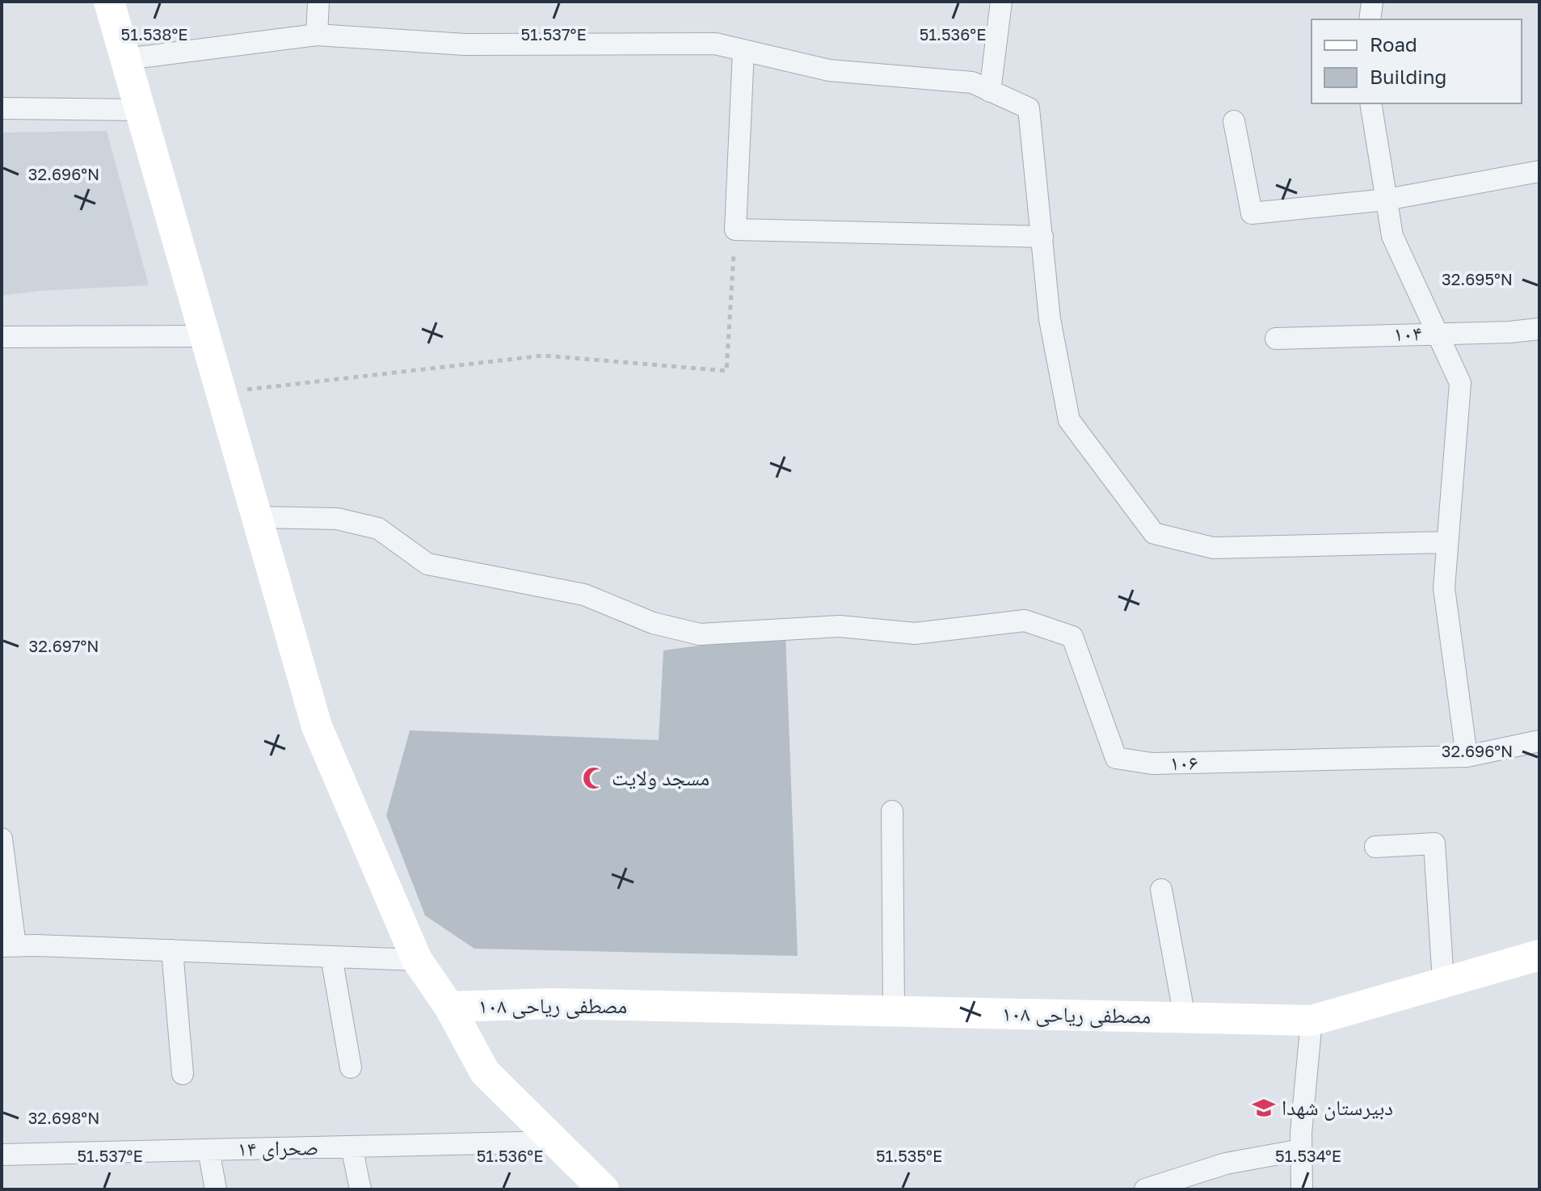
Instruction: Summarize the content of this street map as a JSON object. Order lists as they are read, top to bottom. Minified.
{"streets":{"street":["۱۰۴","۱۰۶","مصطفی ریاحی ۱۰۸","صحرای ۱۴"]},"places":{"mosque":["مسجد ولایت"],"school or university":["دبیرستان شهدا"]},"legend":["Road","Building"],"coordinates":["51.538°E","51.537°E","51.536°E","32.696°N","32.695°N","32.697°N","32.698°N","51.535°E","51.534°E"]}
